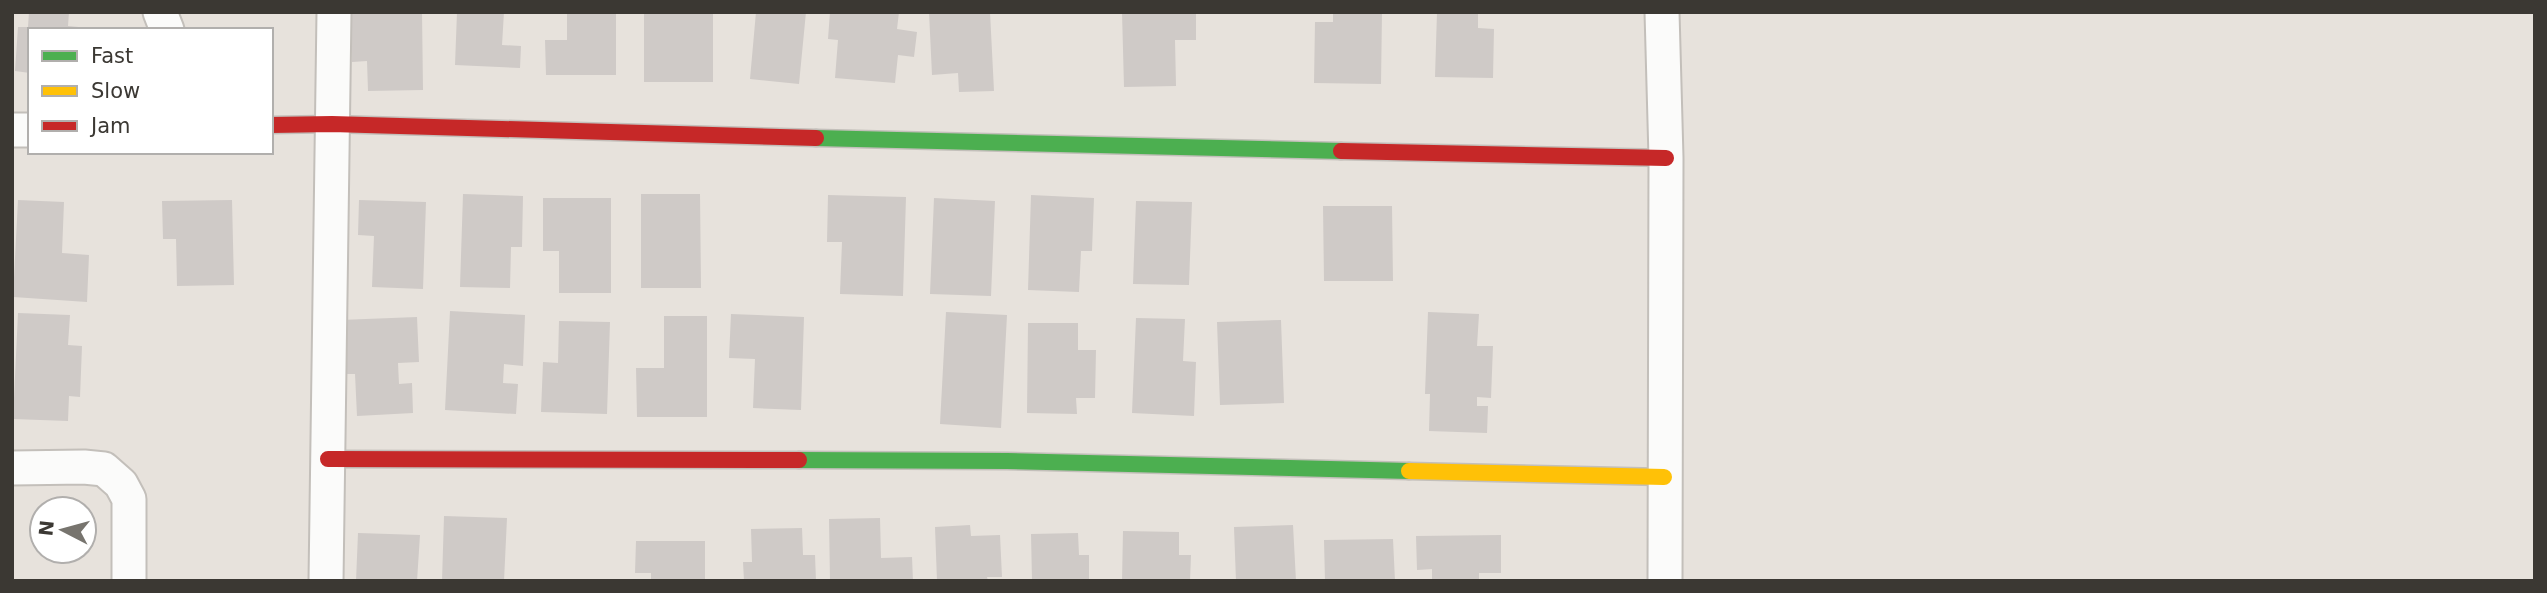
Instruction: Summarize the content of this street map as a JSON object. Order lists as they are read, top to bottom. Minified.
{"legend":["Fast","Slow","Jam"],"north":"left"}
